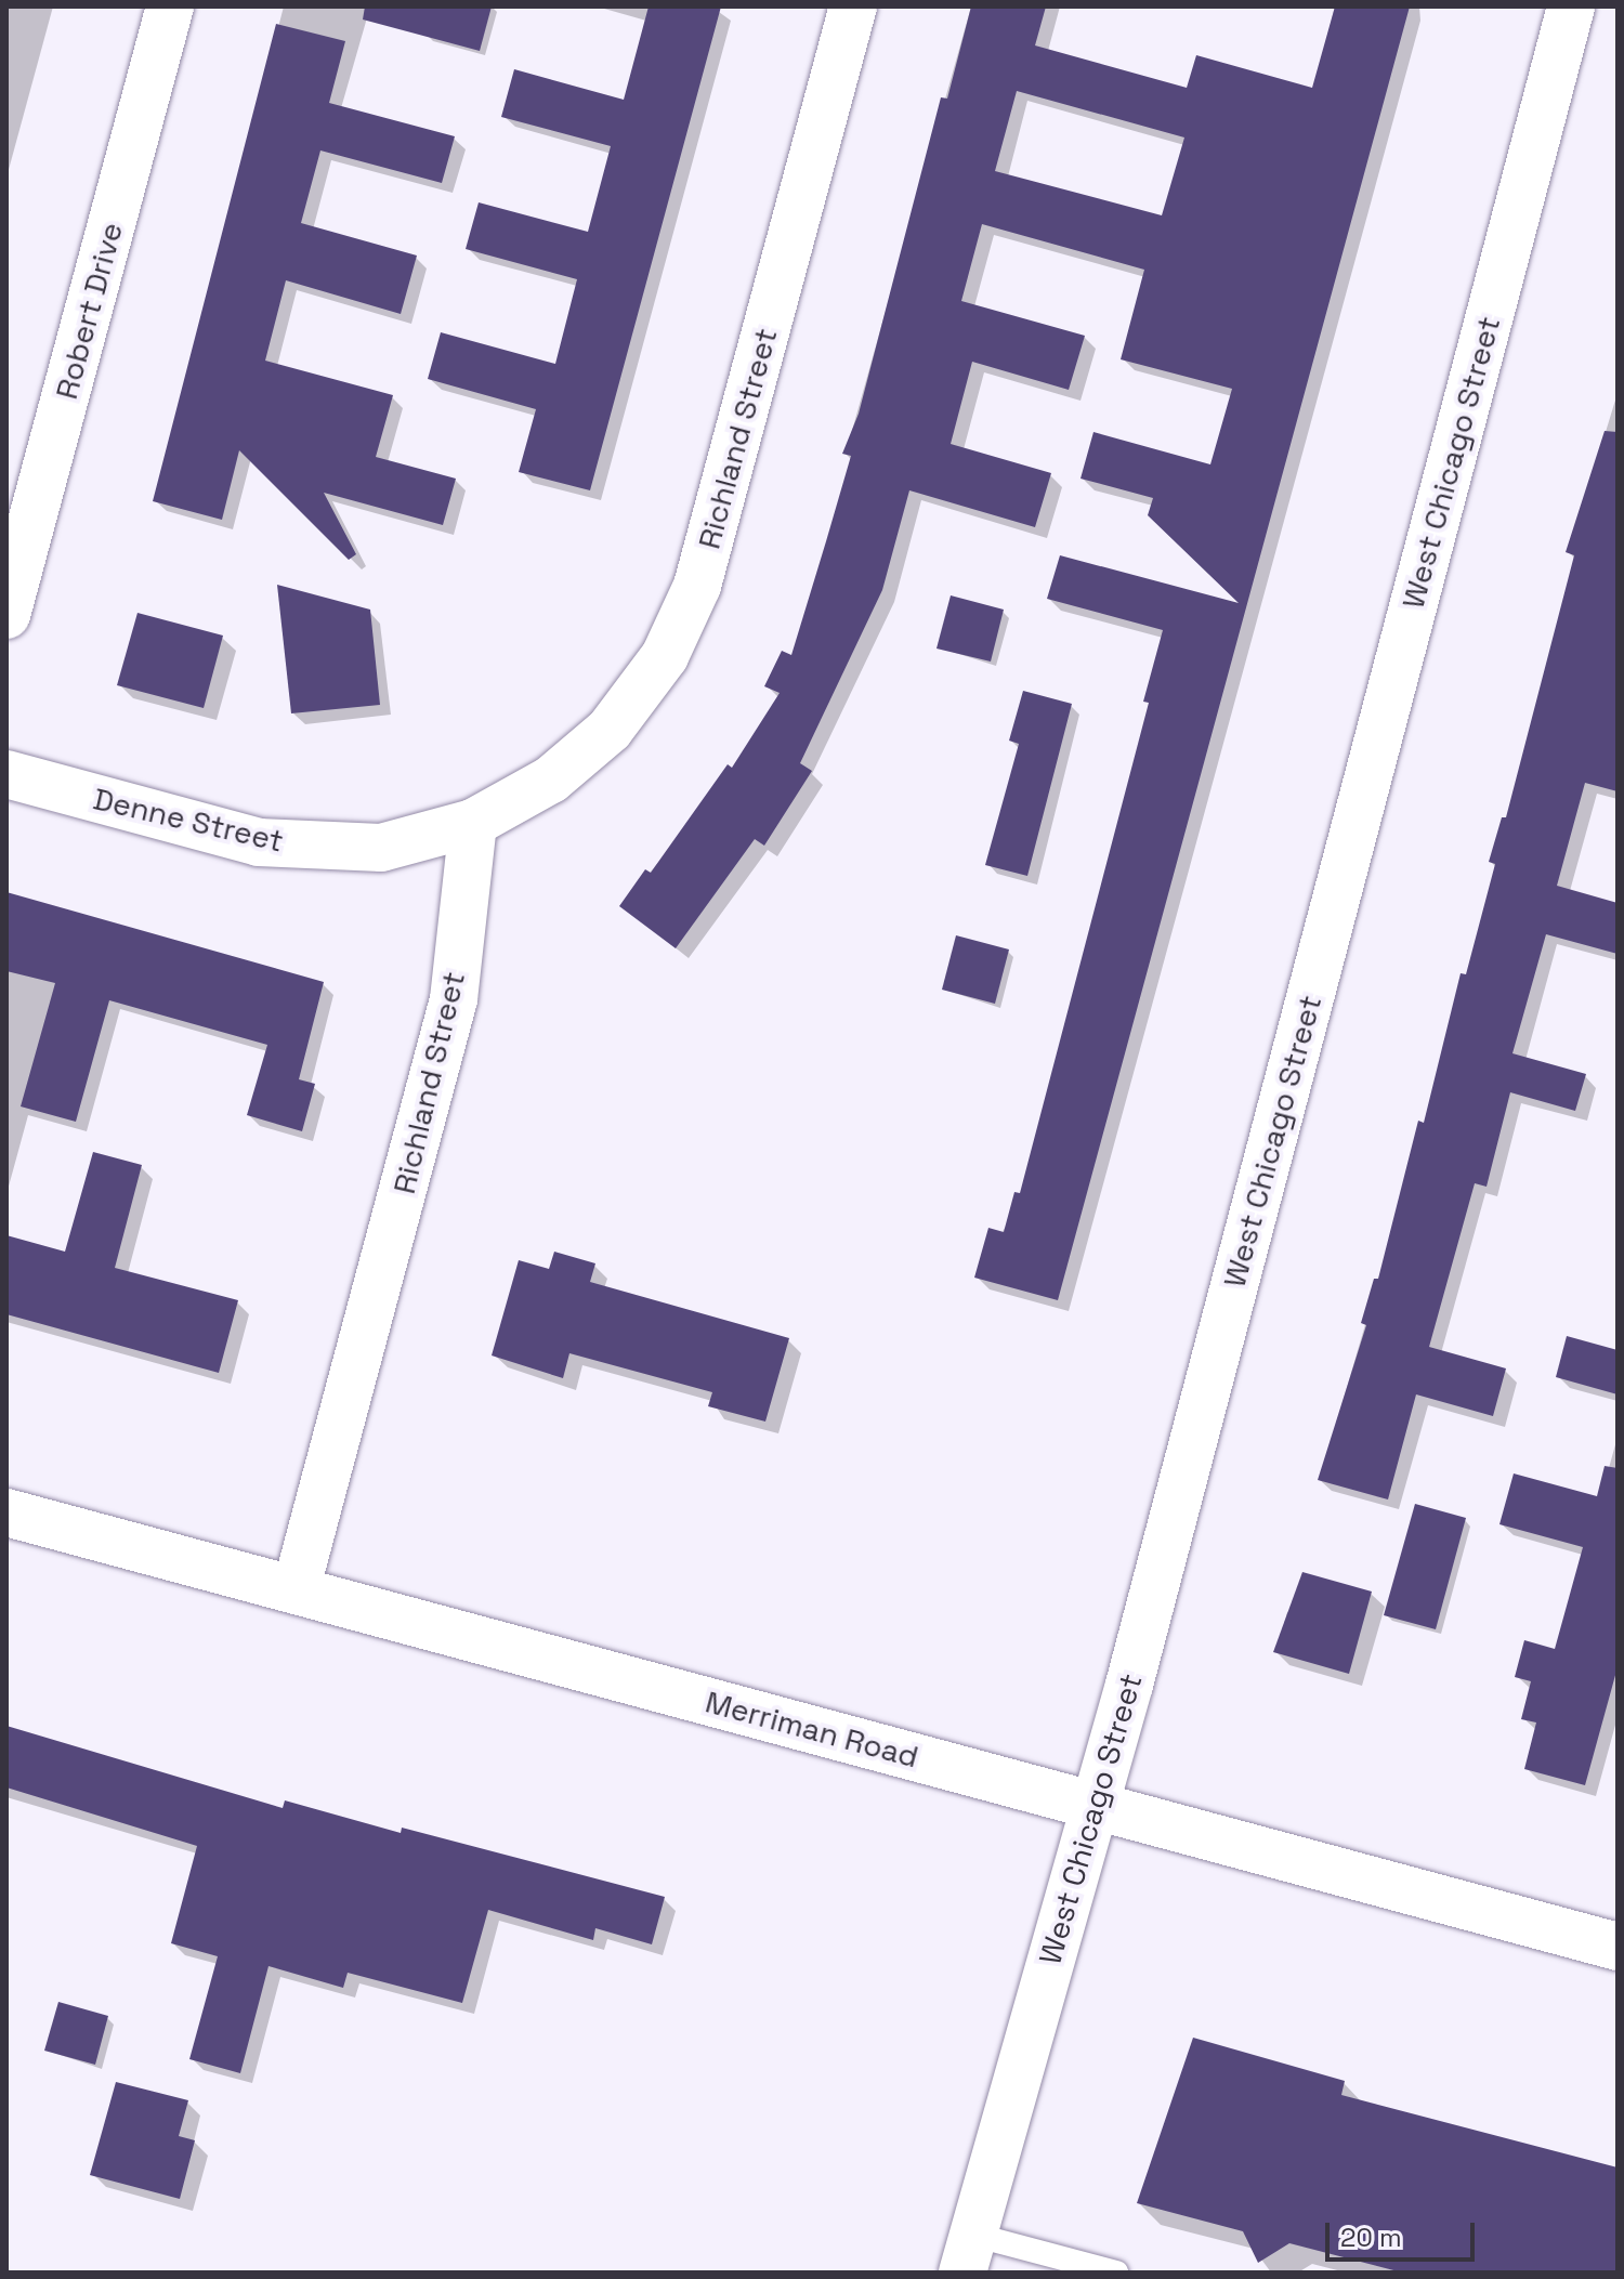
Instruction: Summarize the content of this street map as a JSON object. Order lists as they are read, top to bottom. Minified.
{"streets":{"street":["Robert Drive","Richland Street","West Chicago Street","Denne Street","Merriman Road"]},"crossings":[["Richland Street","Denne Street"],["Richland Street","Merriman Road"],["West Chicago Street","Merriman Road"]],"scale_bar":"20 m"}
